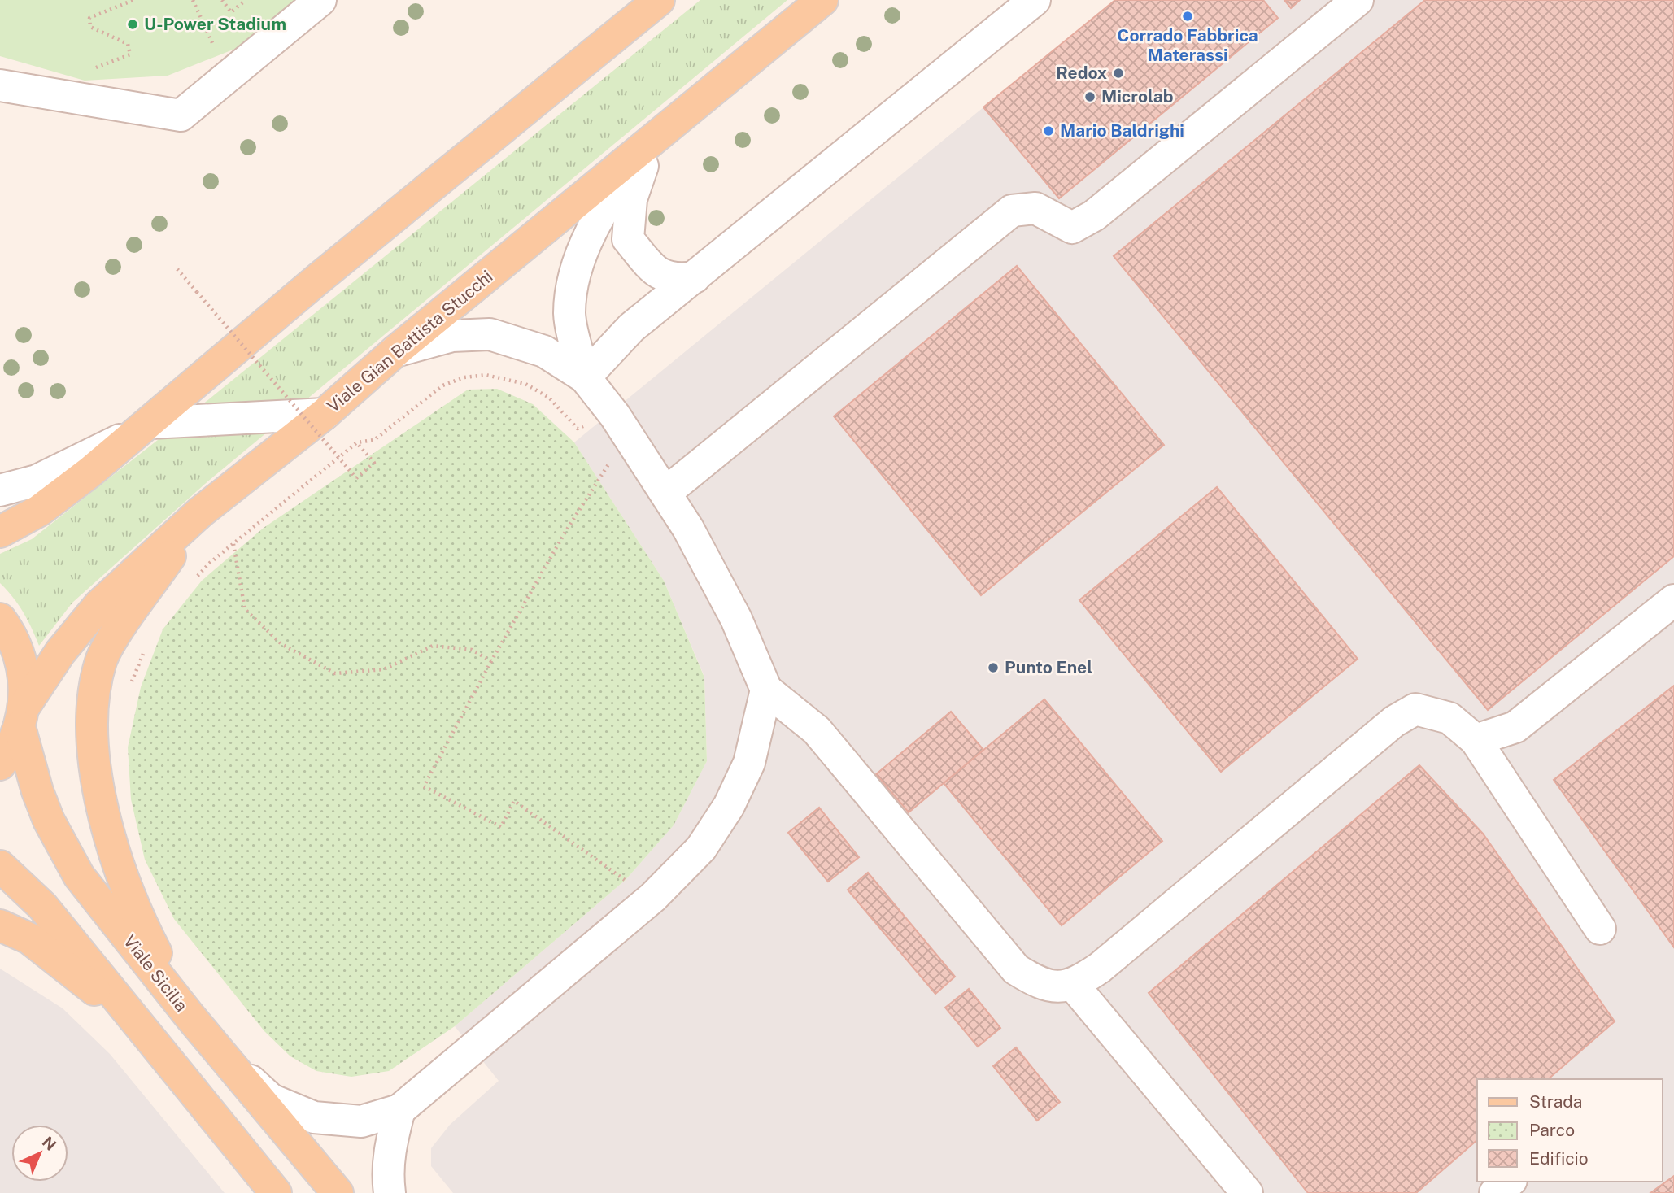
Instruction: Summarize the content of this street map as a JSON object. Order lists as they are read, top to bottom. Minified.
{"streets":{"main road":["Viale Gian Battista Stucchi","Viale Sicilia"]},"crossings":[["Viale Gian Battista Stucchi","Viale Sicilia"]],"places":["Corrado Fabbrica Materassi","U-Power Stadium","Redox","Microlab","Mario Baldrighi","Punto Enel"],"legend":["Strada","Parco","Edificio"],"north":"top right"}
